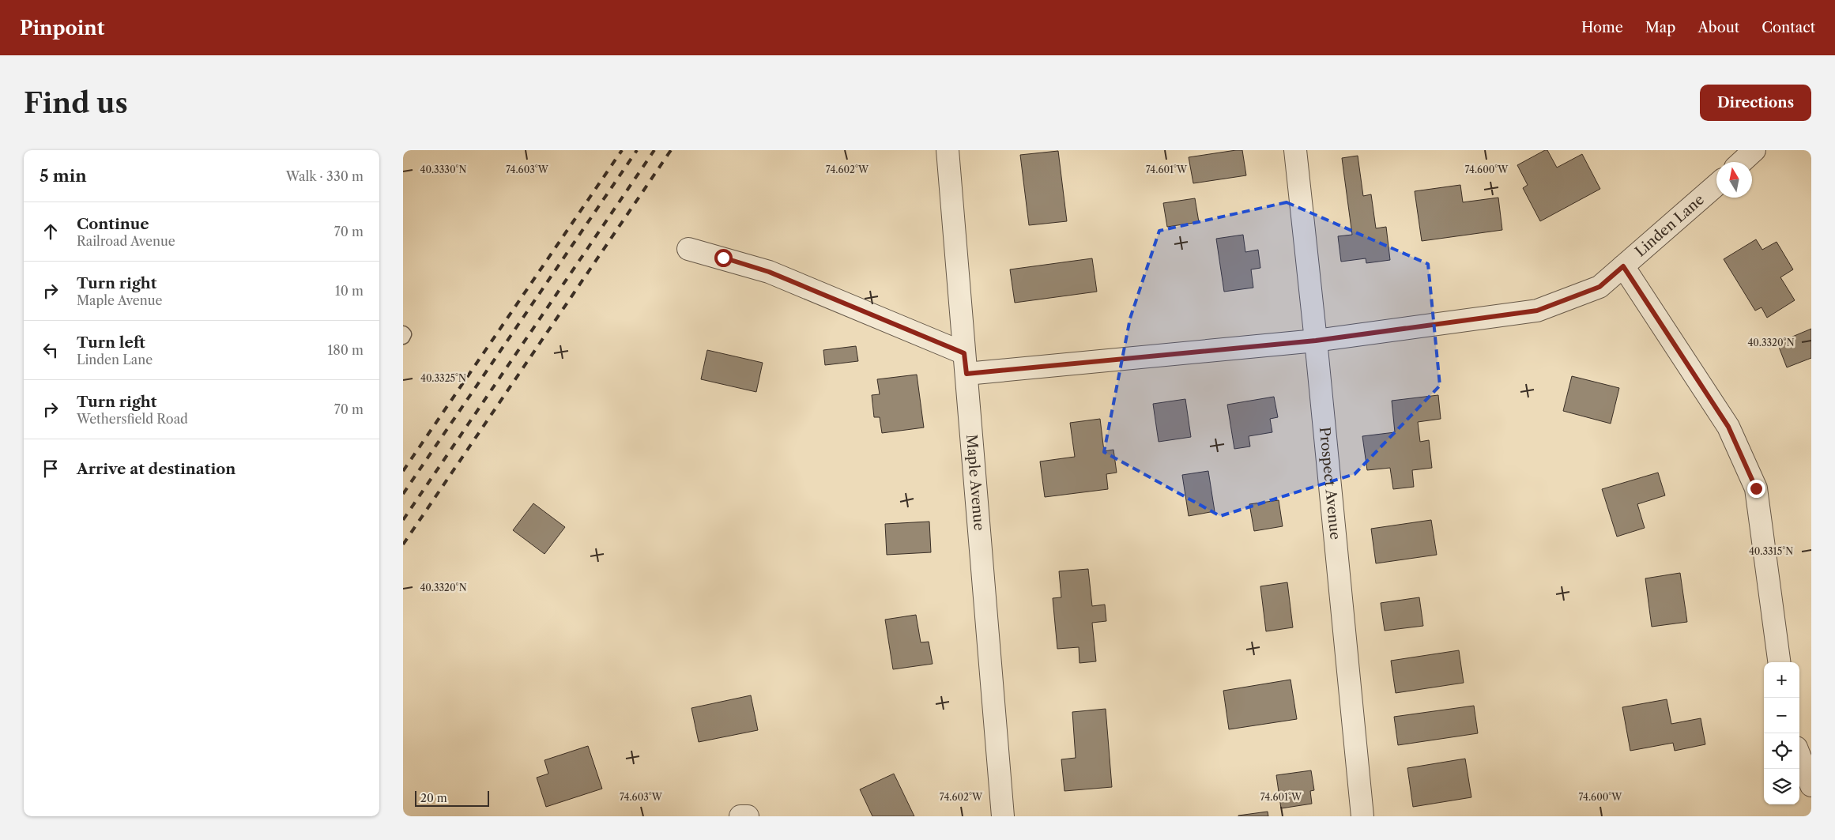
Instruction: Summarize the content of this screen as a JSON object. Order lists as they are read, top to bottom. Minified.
{"streets":{"street":["Linden Lane","Maple Avenue","Prospect Avenue"]},"crossings":[["Linden Lane","Maple Avenue"],["Linden Lane","Prospect Avenue"]],"scale_bar":"20 m","north":"top","page":{"header":"Pinpoint","nav":["Home","Map","About","Contact"],"buttons":"Directions","title":"Find us","heading":["5 min","Walk · 330 m"],"list":[["Continue","Railroad Avenue","70 m"],["Turn right","Maple Avenue","10 m"],["Turn left","Linden Lane","180 m"],["Turn right","Wethersfield Road","70 m"],"Arrive at destination"],"map_buttons":["+","−"],"scale":"20 m"},"coordinates":["40.3330°N","74.603°W","74.602°W","74.601°W","74.600°W","40.3320°N","40.3325°N","40.3315°N"]}
